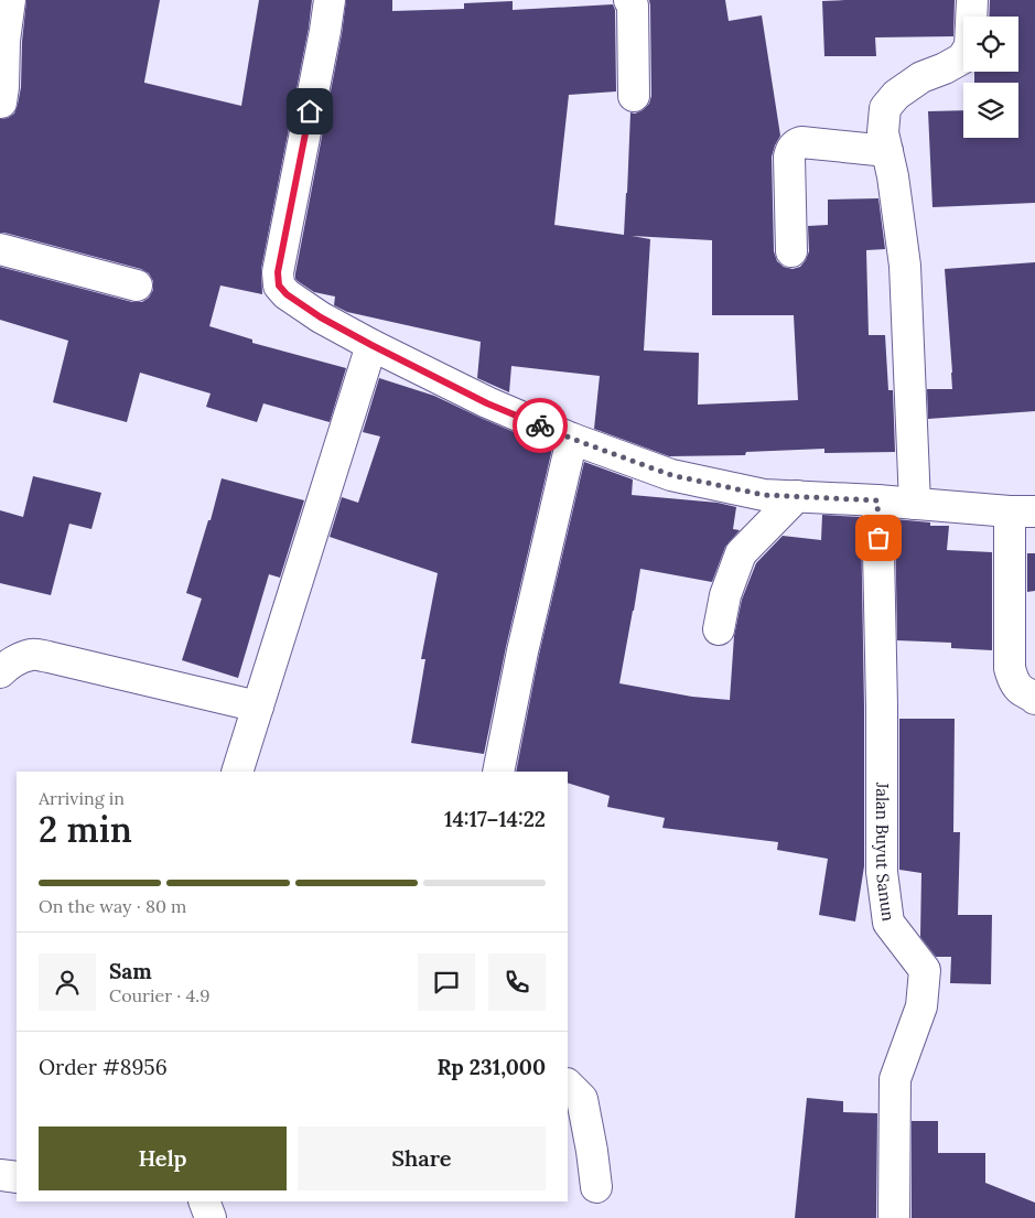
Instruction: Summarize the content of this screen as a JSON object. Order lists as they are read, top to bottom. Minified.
{"streets":{"street":["Jalan Buyut Sanun"]},"page":{"heading":["2 min","Arriving in","14:17–14:22"],"panel":["Sam","Courier · 4.9","Order #8956","Rp 231,000"],"bar":"On the way · 80 m","buttons":["Help","Share"]}}
